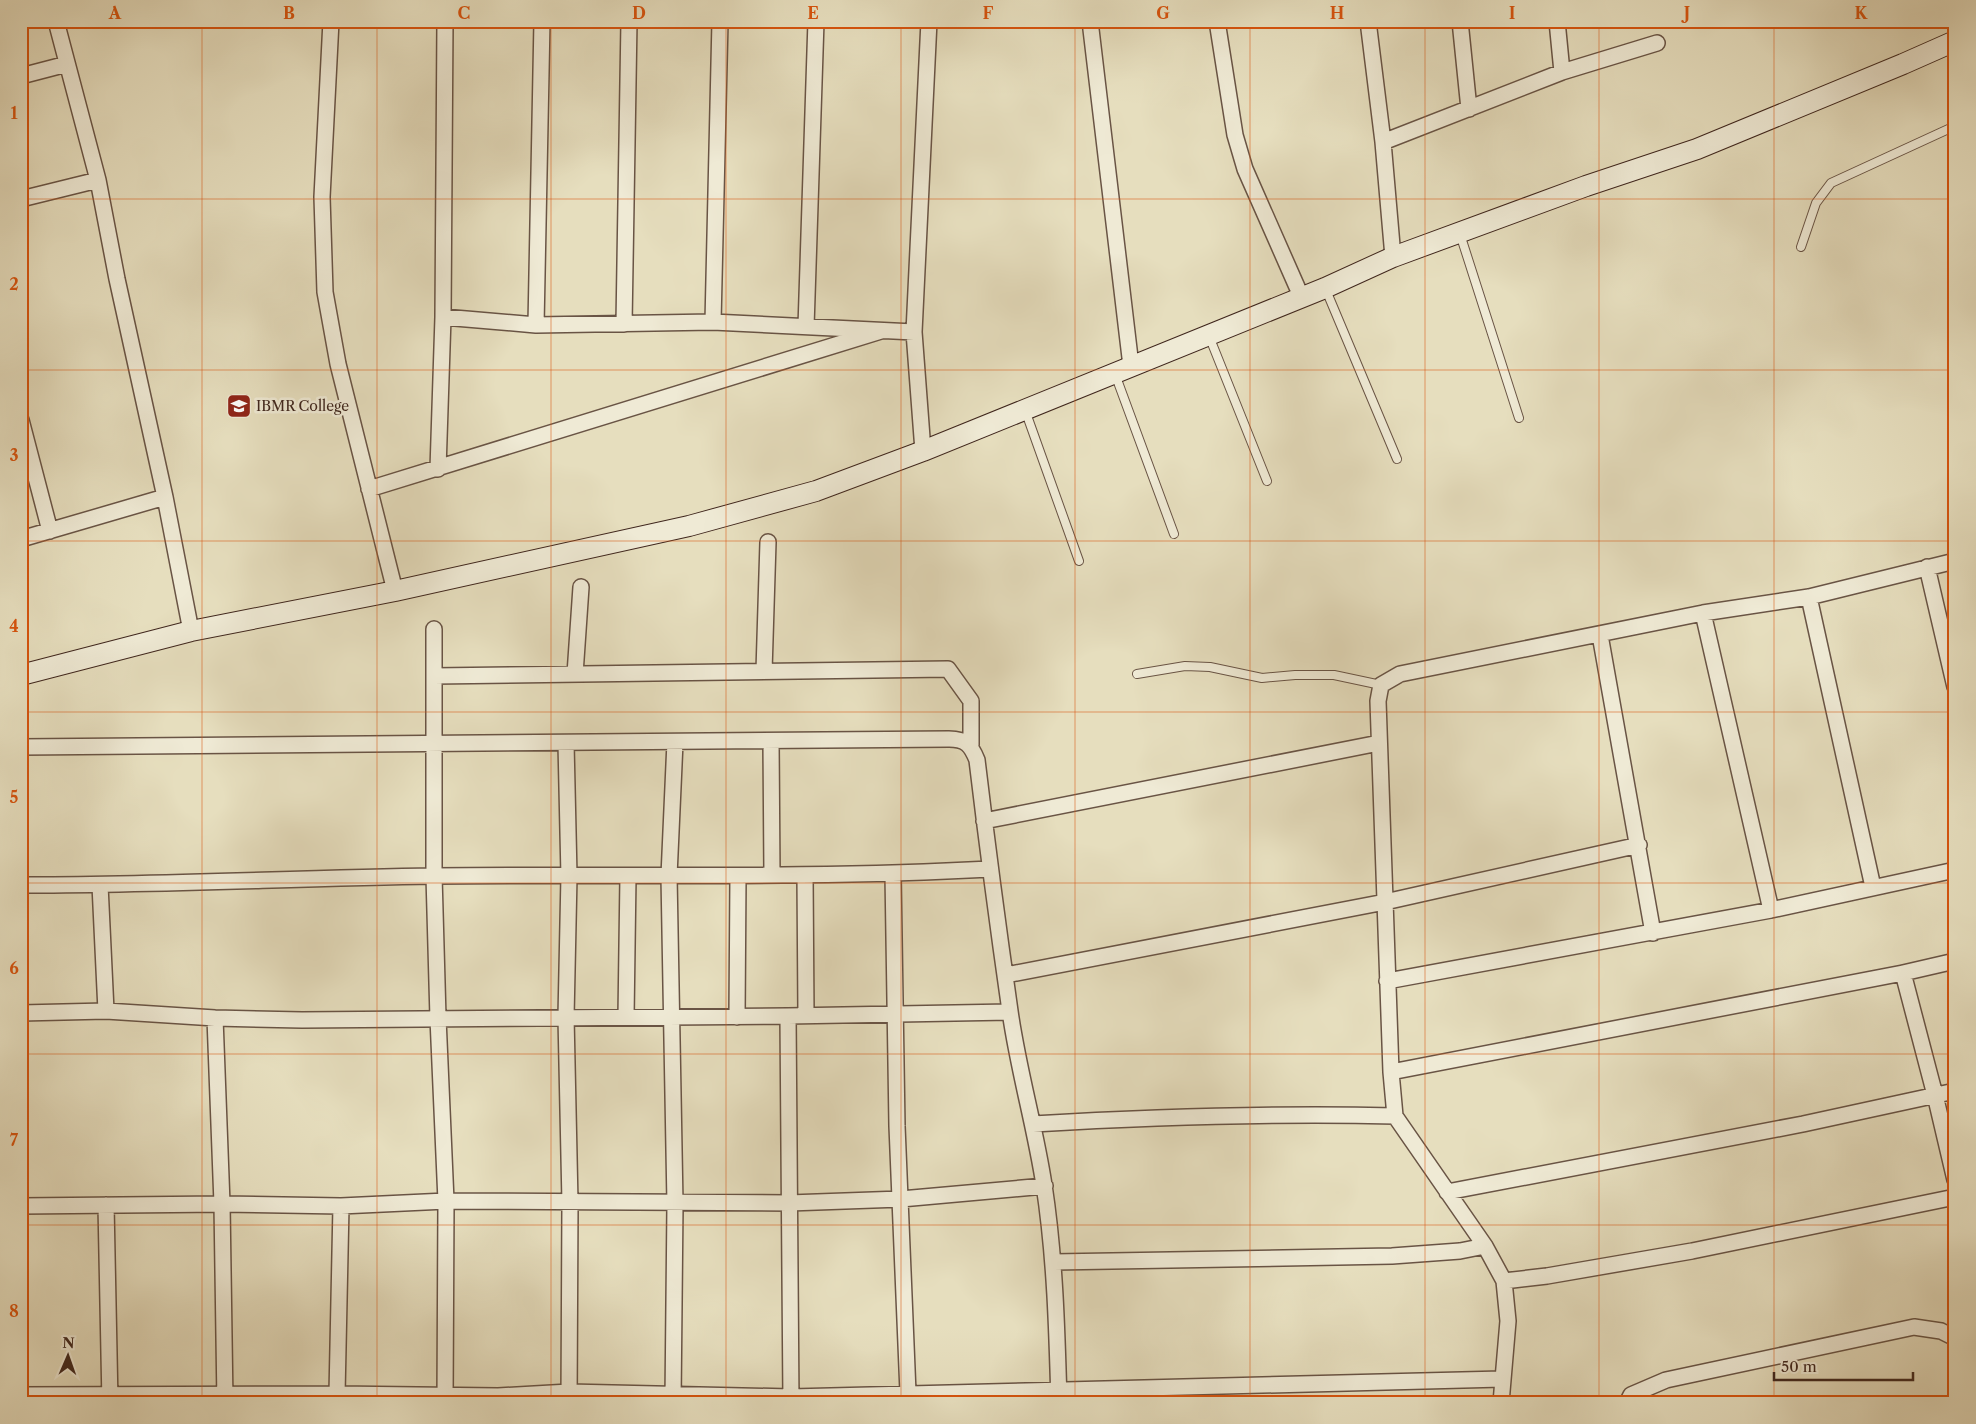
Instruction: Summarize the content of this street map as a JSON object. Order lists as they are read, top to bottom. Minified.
{"places":{"school or university":["IBMR College"]},"scale_bar":"50 m","north":"top","grid":{"columns":["A","B","C","D","E","F","G","H","I","J","K"],"rows":["1","2","3","4","5","6","7","8"]}}
